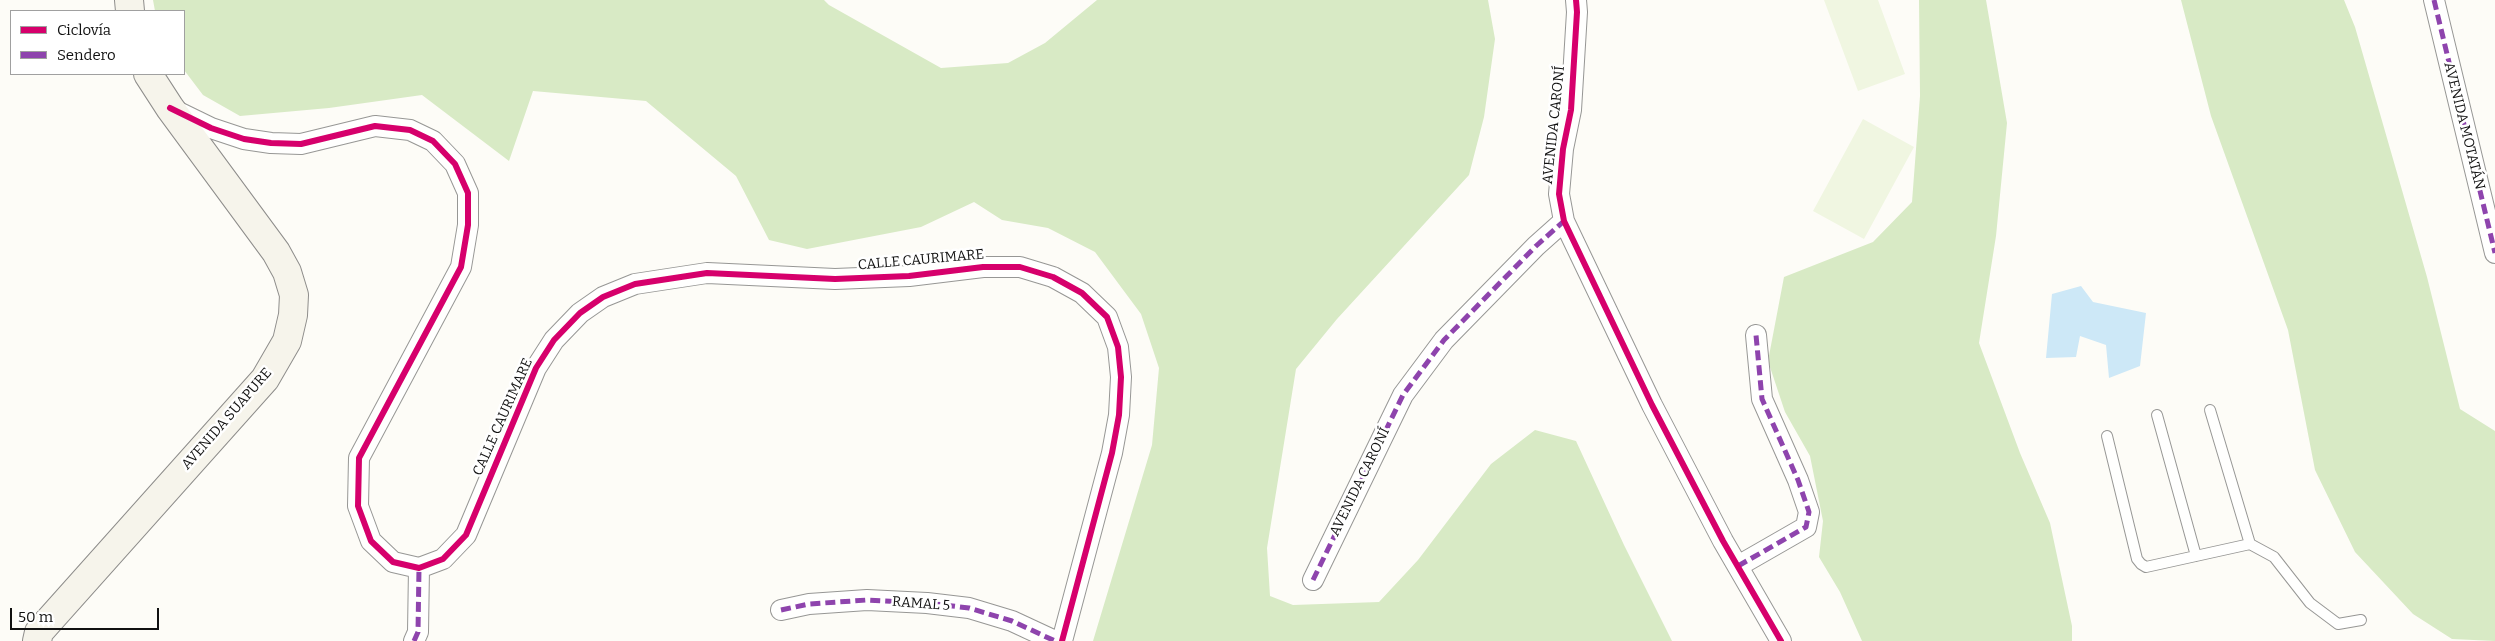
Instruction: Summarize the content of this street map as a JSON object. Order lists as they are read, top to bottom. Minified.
{"streets":{"street":["AVENIDA CARONÍ","AVENIDA MOTATÁN","CALLE CAURIMARE","AVENIDA SUAPURE","RAMAL 5"]},"legend":["Ciclovía","Sendero"],"scale_bar":"50 m"}
